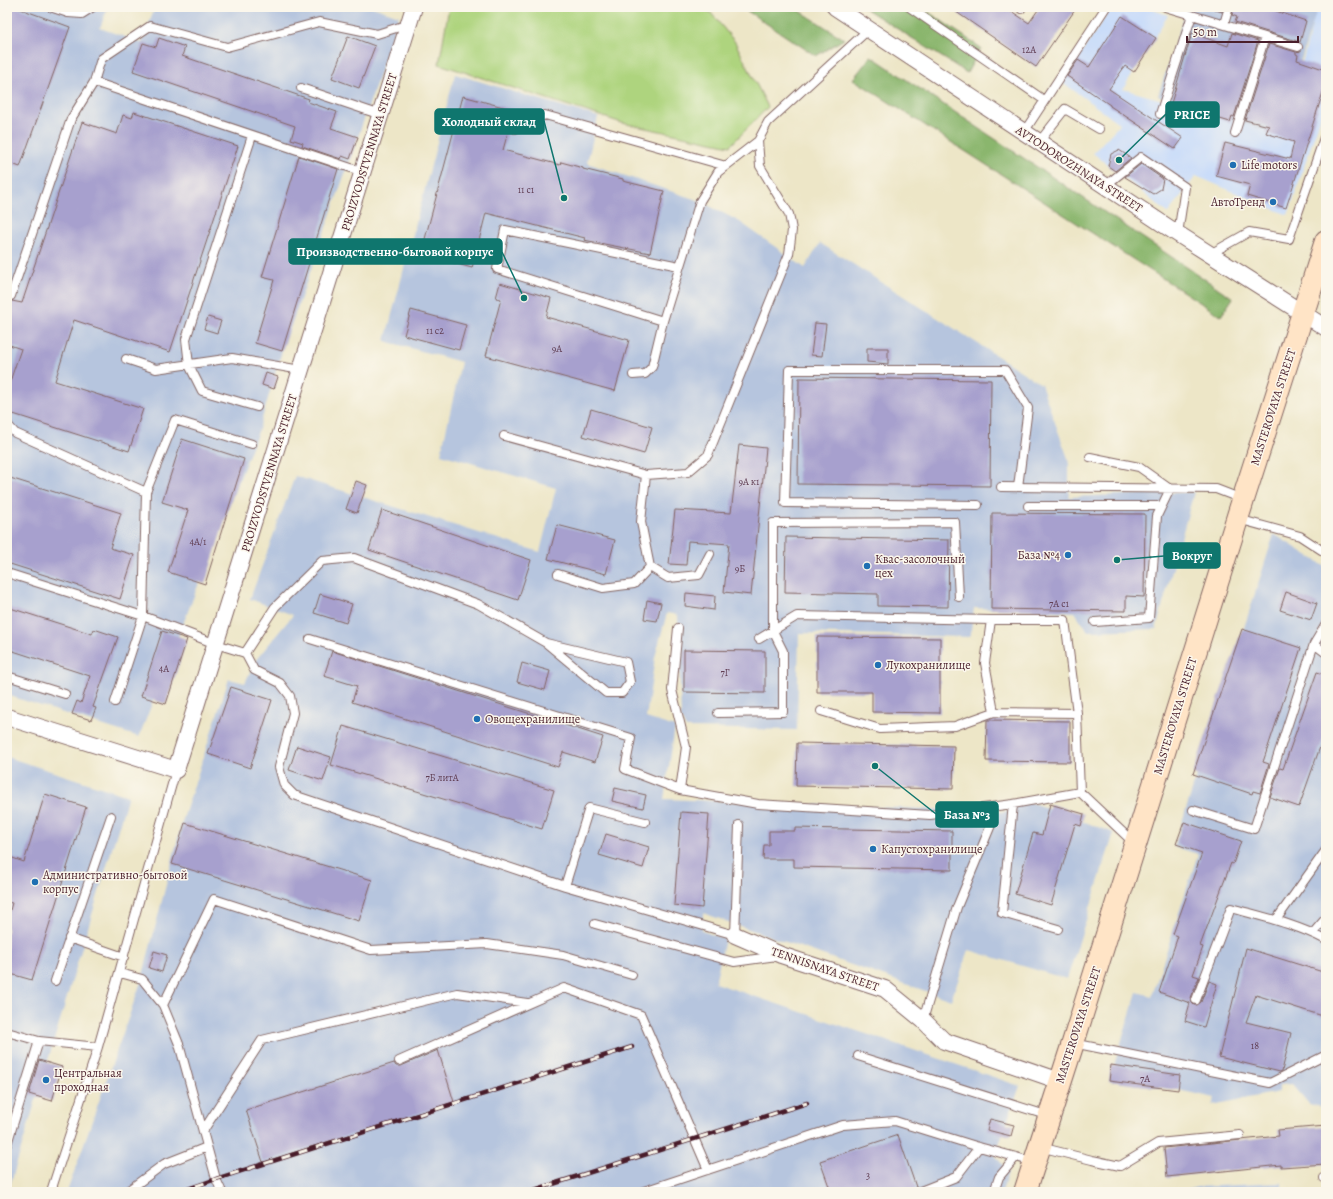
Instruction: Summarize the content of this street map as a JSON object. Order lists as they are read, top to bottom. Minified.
{"streets":{"main road":["MASTEROVAYA STREET"],"street":["PROIZVODSTVENNAYA STREET","AVTODOROZHNAYA STREET","TENNISNAYA STREET"]},"crossings":[["AVTODOROZHNAYA STREET","MASTEROVAYA STREET"],["MASTEROVAYA STREET","TENNISNAYA STREET"]],"places":["PRICE","Life motors","Холодный склад","АвтоТренд","Производственно-бытовой корпус","База №4","Вокруг","Квас-засолочный цех","Лукохранилище","Овощехранилище","База №3","Капустохранилище","Административно-бытовой корпус","Центральная проходная"],"house_numbers":["12А","11 с1","11 с2","9А","9А к1","4А/1","9Б","7А с1","4А","7Г","7Б литА","18","7А","3"],"scale_bar":"50 m"}
